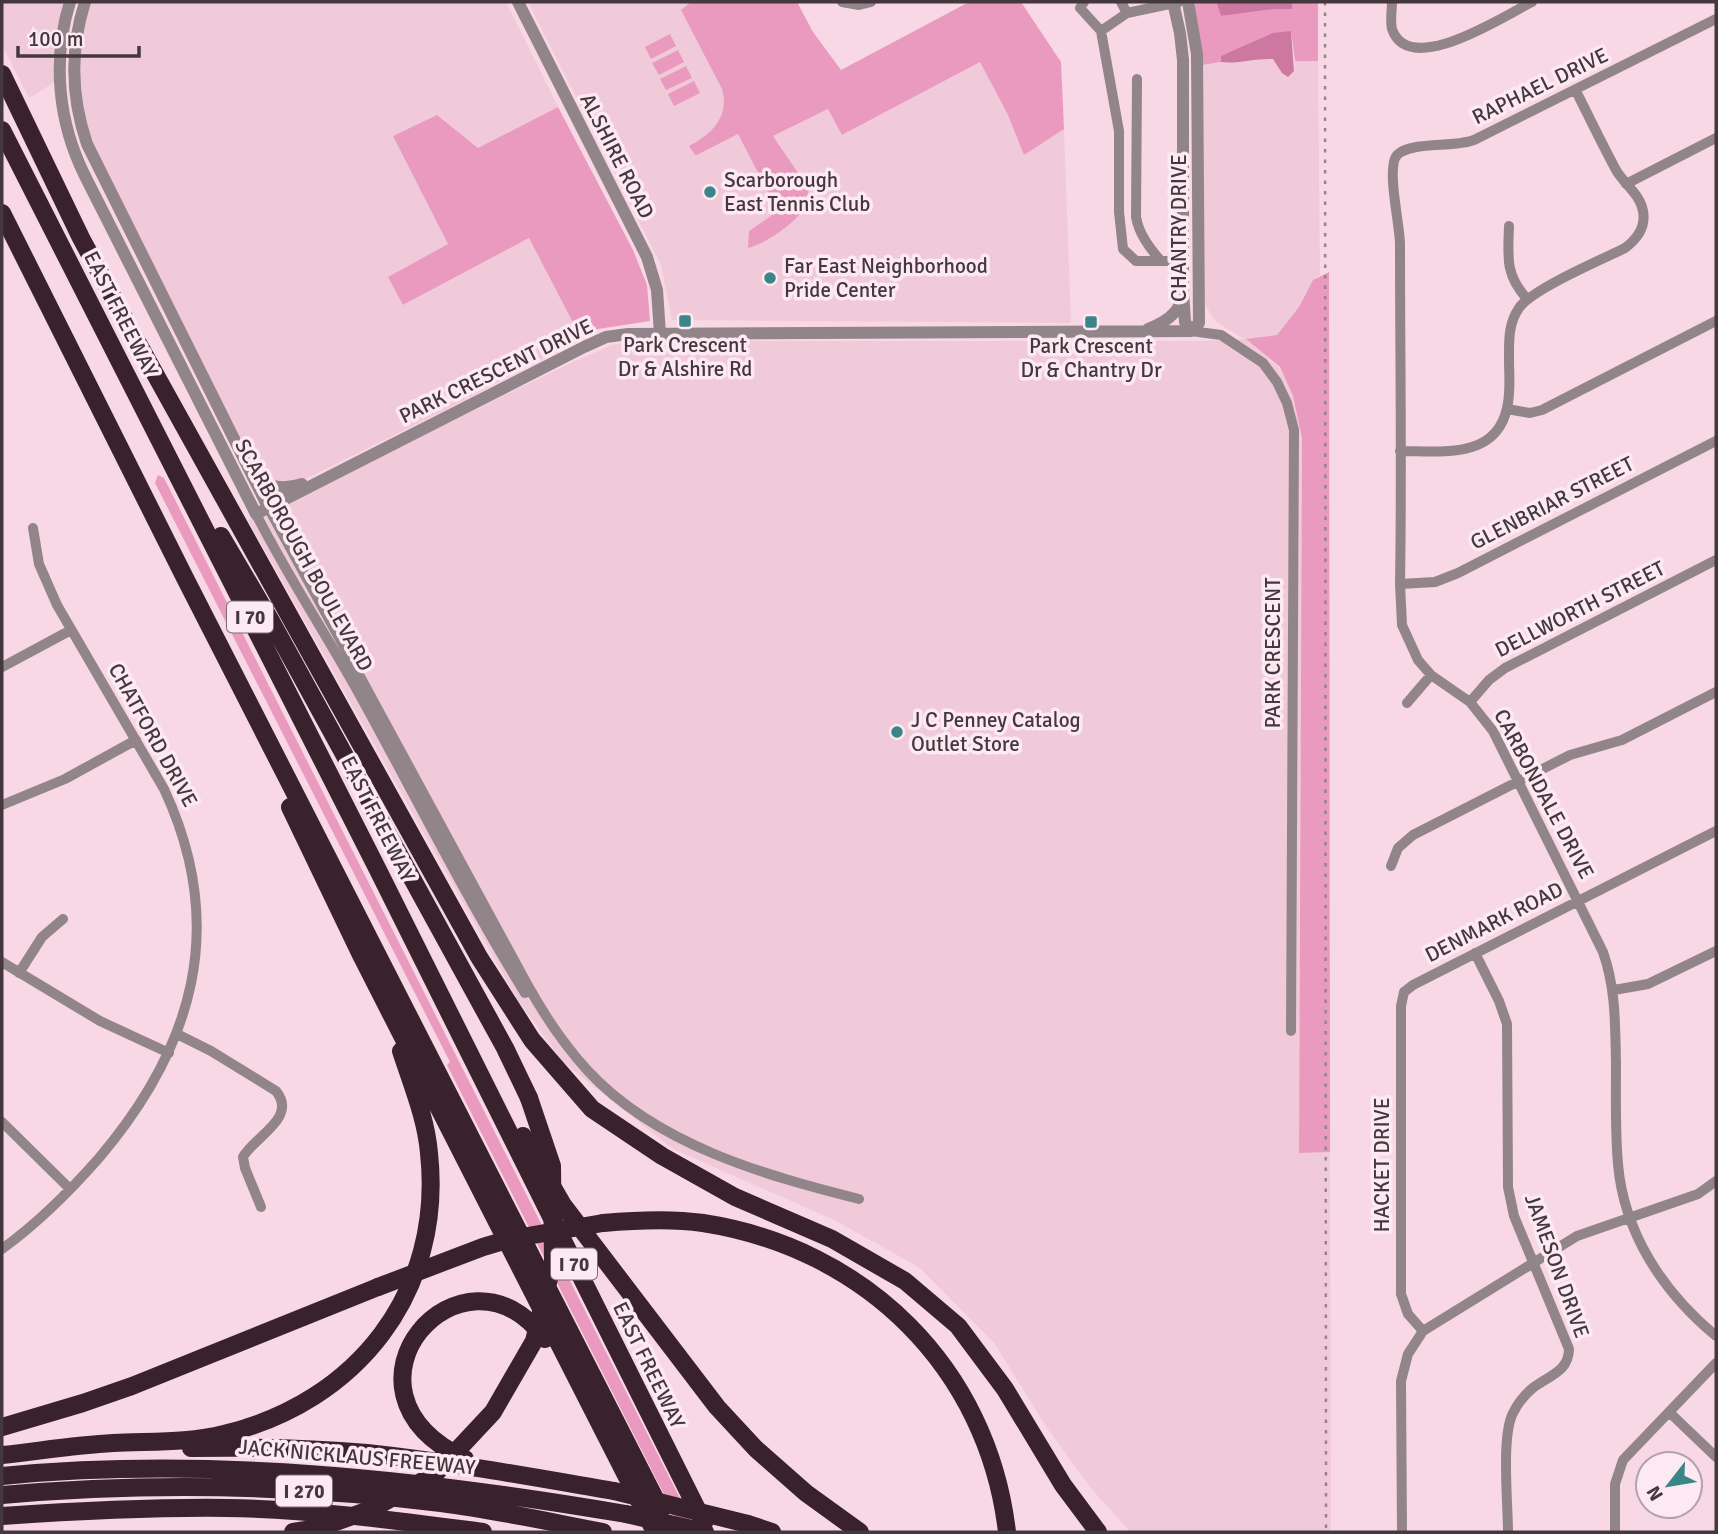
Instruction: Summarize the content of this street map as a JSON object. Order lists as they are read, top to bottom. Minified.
{"streets":{"highway":["EAST FREEWAY","I 70","JACK NICKLAUS FREEWAY","I 270"],"street":["RAPHAEL DRIVE","ALSHIRE ROAD","CHANTRY DRIVE","PARK CRESCENT DRIVE","GLENBRIAR STREET","SCARBOROUGH BOULEVARD","DELLWORTH STREET","PARK CRESCENT","CHATFORD DRIVE","CARBONDALE DRIVE","DENMARK ROAD","HACKET DRIVE","JAMESON DRIVE"]},"crossings":[["RAPHAEL DRIVE","CARBONDALE DRIVE"],["ALSHIRE ROAD","PARK CRESCENT DRIVE"],["CHANTRY DRIVE","PARK CRESCENT DRIVE"],["CHANTRY DRIVE","PARK CRESCENT"],["EAST FREEWAY","JACK NICKLAUS FREEWAY"],["PARK CRESCENT DRIVE","SCARBOROUGH BOULEVARD"],["PARK CRESCENT DRIVE","PARK CRESCENT"],["GLENBRIAR STREET","CARBONDALE DRIVE"],["DELLWORTH STREET","CARBONDALE DRIVE"],["CARBONDALE DRIVE","DENMARK ROAD"],["DENMARK ROAD","HACKET DRIVE"],["DENMARK ROAD","JAMESON DRIVE"]],"places":{"other":["Scarborough East Tennis Club","Far East Neighborhood Pride Center","J C Penney Catalog Outlet Store"],"transit":["Park Crescent Dr & Alshire Rd","Park Crescent Dr & Chantry Dr"]},"scale_bar":"100 m","north":"bottom left"}
